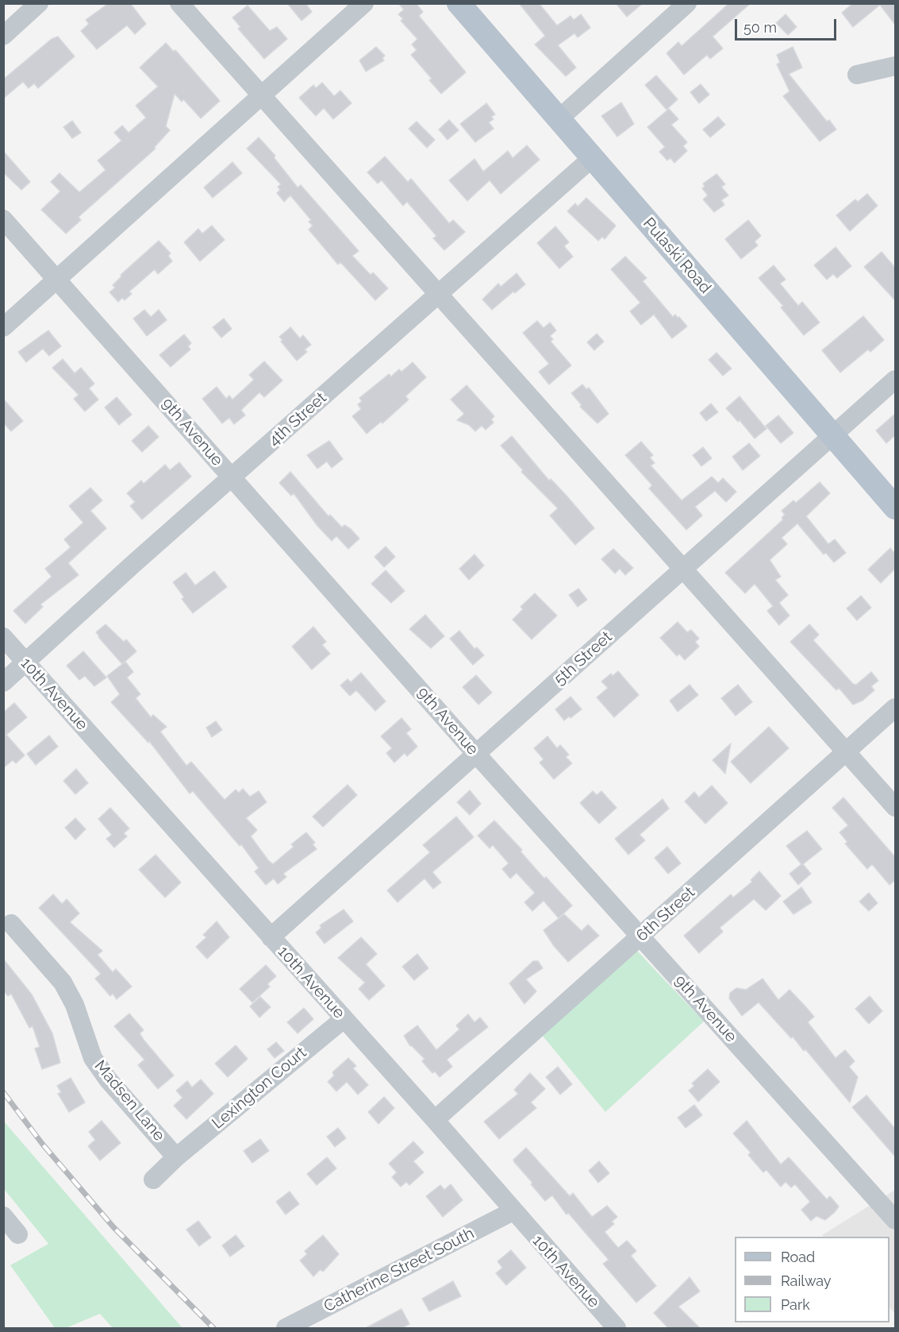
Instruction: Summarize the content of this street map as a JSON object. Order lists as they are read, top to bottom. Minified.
{"streets":{"main road":["Pulaski Road"],"street":["4th Street","9th Avenue","5th Street","10th Avenue","6th Street","Lexington Court","Madsen Lane","Catherine Street South"]},"crossings":[["Pulaski Road","4th Street"],["Pulaski Road","5th Street"],["4th Street","9th Avenue"],["4th Street","10th Avenue"],["9th Avenue","5th Street"],["9th Avenue","6th Street"],["5th Street","10th Avenue"],["10th Avenue","6th Street"],["10th Avenue","Lexington Court"],["10th Avenue","Catherine Street South"],["Lexington Court","Madsen Lane"]],"legend":["Road","Railway","Park"],"scale_bar":"50 m"}
